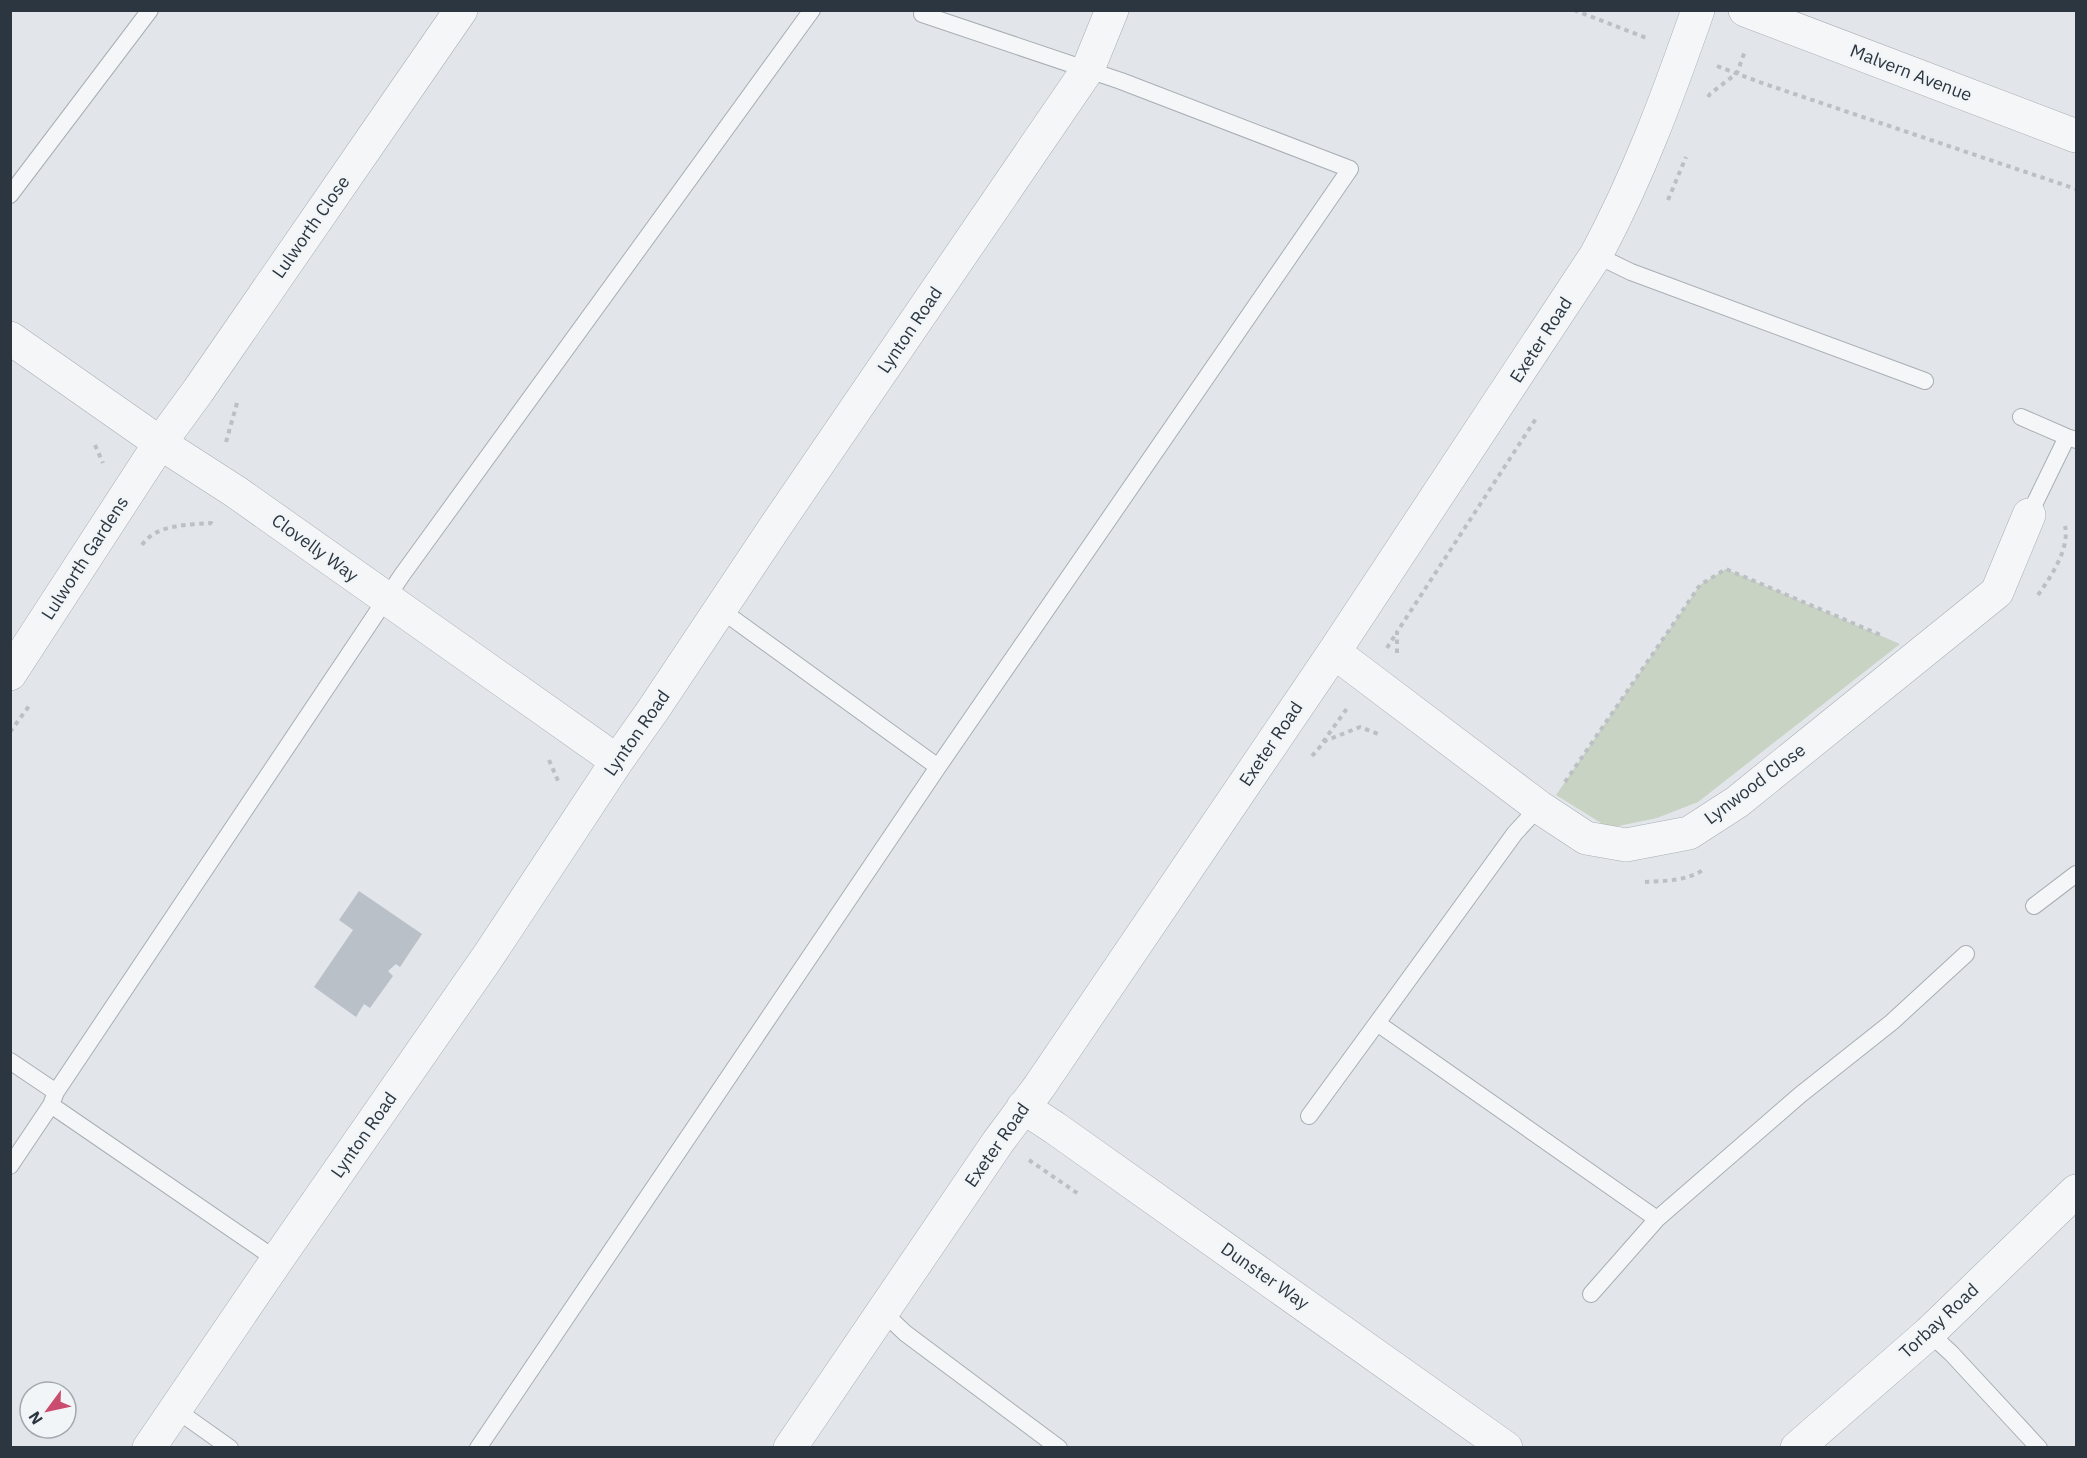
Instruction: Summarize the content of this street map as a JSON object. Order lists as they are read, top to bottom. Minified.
{"streets":{"street":["Malvern Avenue","Lulworth Close","Lynton Road","Exeter Road","Clovelly Way","Lulworth Gardens","Lynwood Close","Dunster Way","Torbay Road"]},"crossings":[["Lulworth Close","Clovelly Way"],["Lulworth Close","Lulworth Gardens"],["Lynton Road","Clovelly Way"],["Exeter Road","Lynwood Close"],["Exeter Road","Dunster Way"],["Clovelly Way","Lulworth Gardens"]],"north":"bottom left"}
